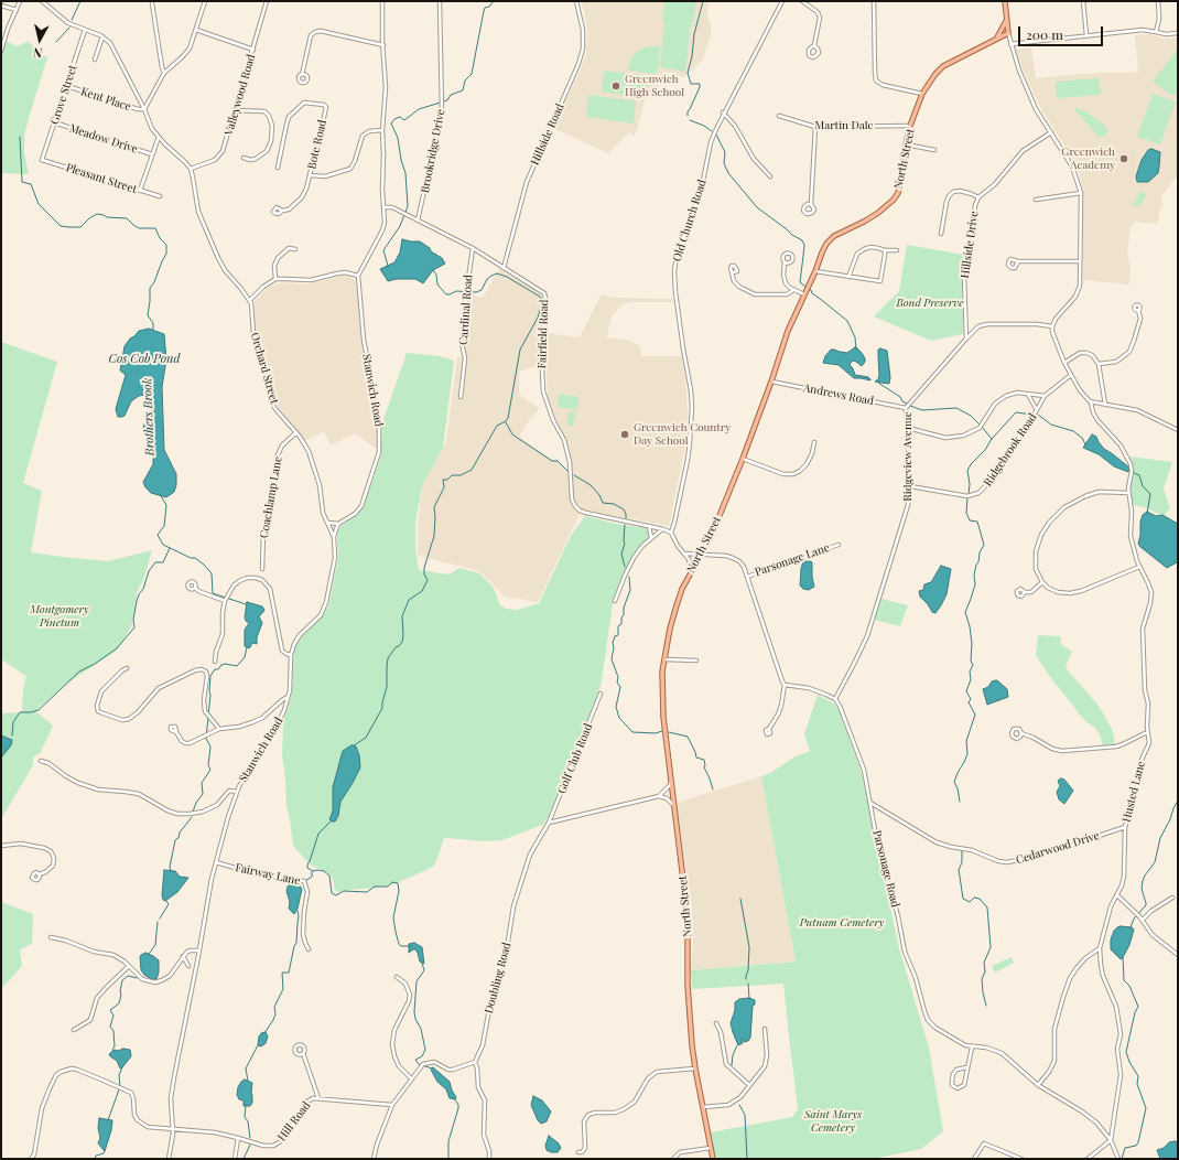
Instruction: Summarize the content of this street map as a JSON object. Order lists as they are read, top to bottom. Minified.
{"streets":{"main road":["North Street"],"street":["Grove Street","Valleywood Road","Kent Place","Martin Dale","Hillside Road","Meadow Drive","Bote Road","Brookridge Drive","Pleasant Street","Old Church Road","Hillside Drive","Cardinal Road","Fairfield Road","Orchard Street","Stanwich Road","Andrews Road","Ridgebrook Road","Ridgeview Avenue","Coachlamp Lane","Parsonage Lane","Golf Club Road","Husted Lane","Cedarwood Drive","Parsonage Road","Fairway Lane","Doubling Road","Hill Road"]},"crossings":[["Grove Street","Kent Place"],["Grove Street","Meadow Drive"],["Grove Street","Pleasant Street"],["Martin Dale","North Street"],["Hillside Road","Fairfield Road"],["Brookridge Drive","Fairfield Road"],["North Street","Andrews Road"],["Old Church Road","Fairfield Road"],["Hillside Drive","Ridgeview Avenue"],["Cardinal Road","Fairfield Road"],["Orchard Street","Stanwich Road"],["Orchard Street","Coachlamp Lane"],["Stanwich Road","Fairway Lane"],["Stanwich Road","Hill Road"],["Andrews Road","Ridgeview Avenue"],["Ridgebrook Road","Ridgeview Avenue"],["Ridgebrook Road","Husted Lane"],["Ridgeview Avenue","Husted Lane"],["Ridgeview Avenue","Parsonage Road"],["Golf Club Road","Doubling Road"],["Husted Lane","Cedarwood Drive"],["Husted Lane","Parsonage Road"],["Cedarwood Drive","Parsonage Road"]],"water":["Cos Cob Pond","Brothers Brook"],"parks":["Bond Preserve","Montgomery Pinetum","Putnam Cemetery","Saint Marys Cemetery"],"places":["Greenwich High School","Greenwich Academy","Greenwich Country Day School"],"scale_bar":"200 m","north":"bottom"}
